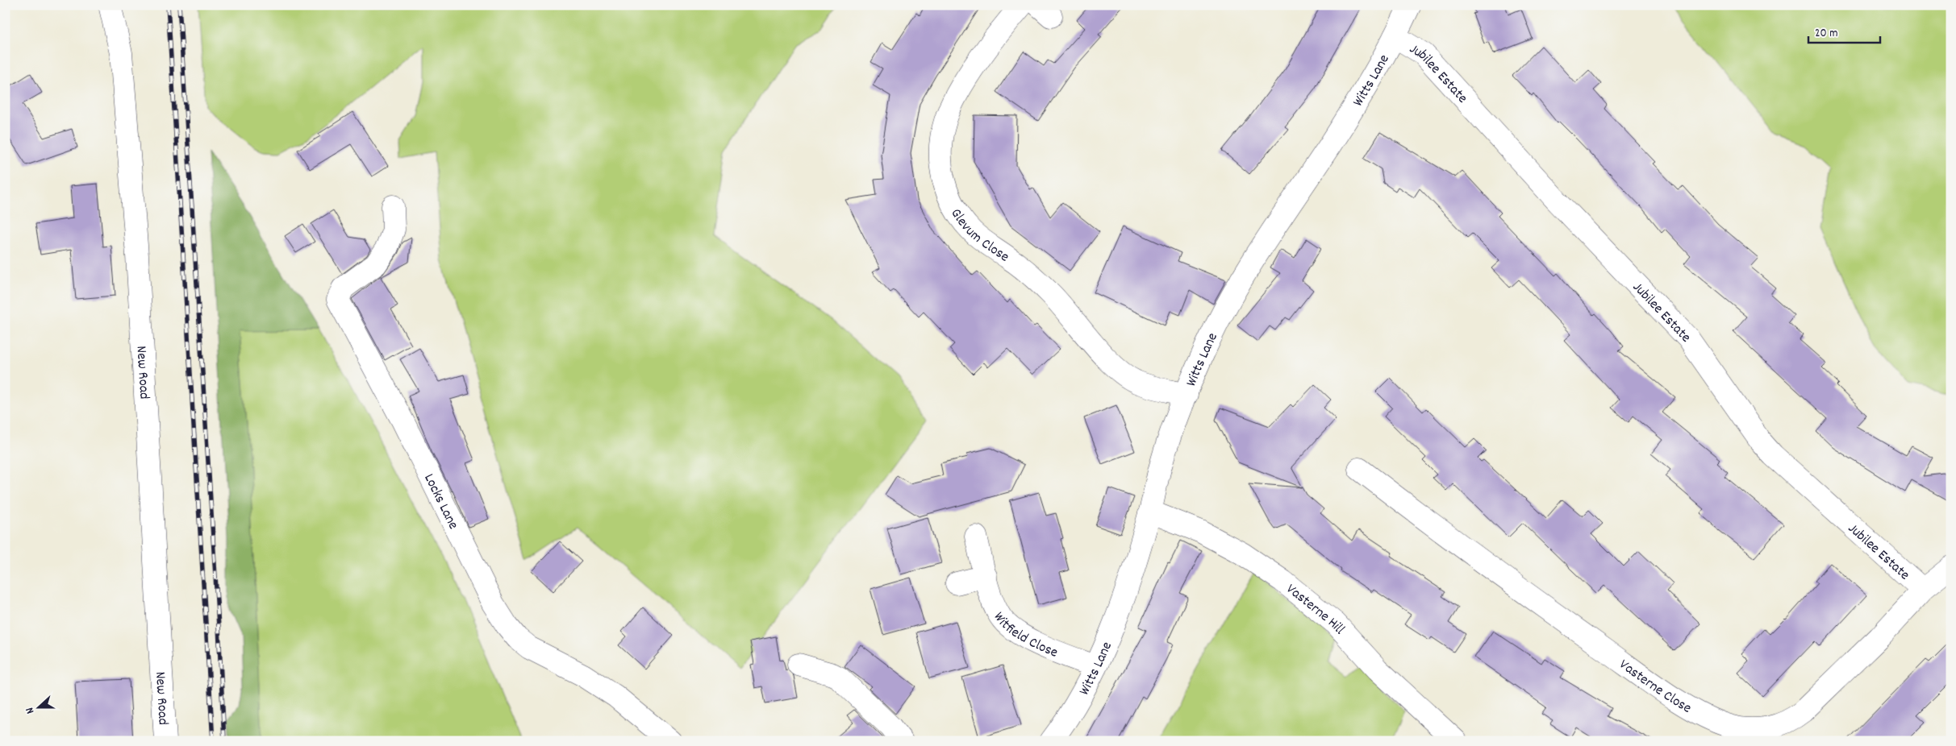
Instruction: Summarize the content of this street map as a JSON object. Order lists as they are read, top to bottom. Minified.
{"streets":{"street":["Jubilee Estate","Witts Lane","Glevum Close","New Road","Locks Lane","Vasterne Hill","Witfield Close","Vasterne Close"]},"crossings":[["Jubilee Estate","Witts Lane"],["Jubilee Estate","Vasterne Close"],["Witts Lane","Glevum Close"],["Witts Lane","Vasterne Hill"],["Witts Lane","Witfield Close"]],"scale_bar":"20 m","north":"left"}
